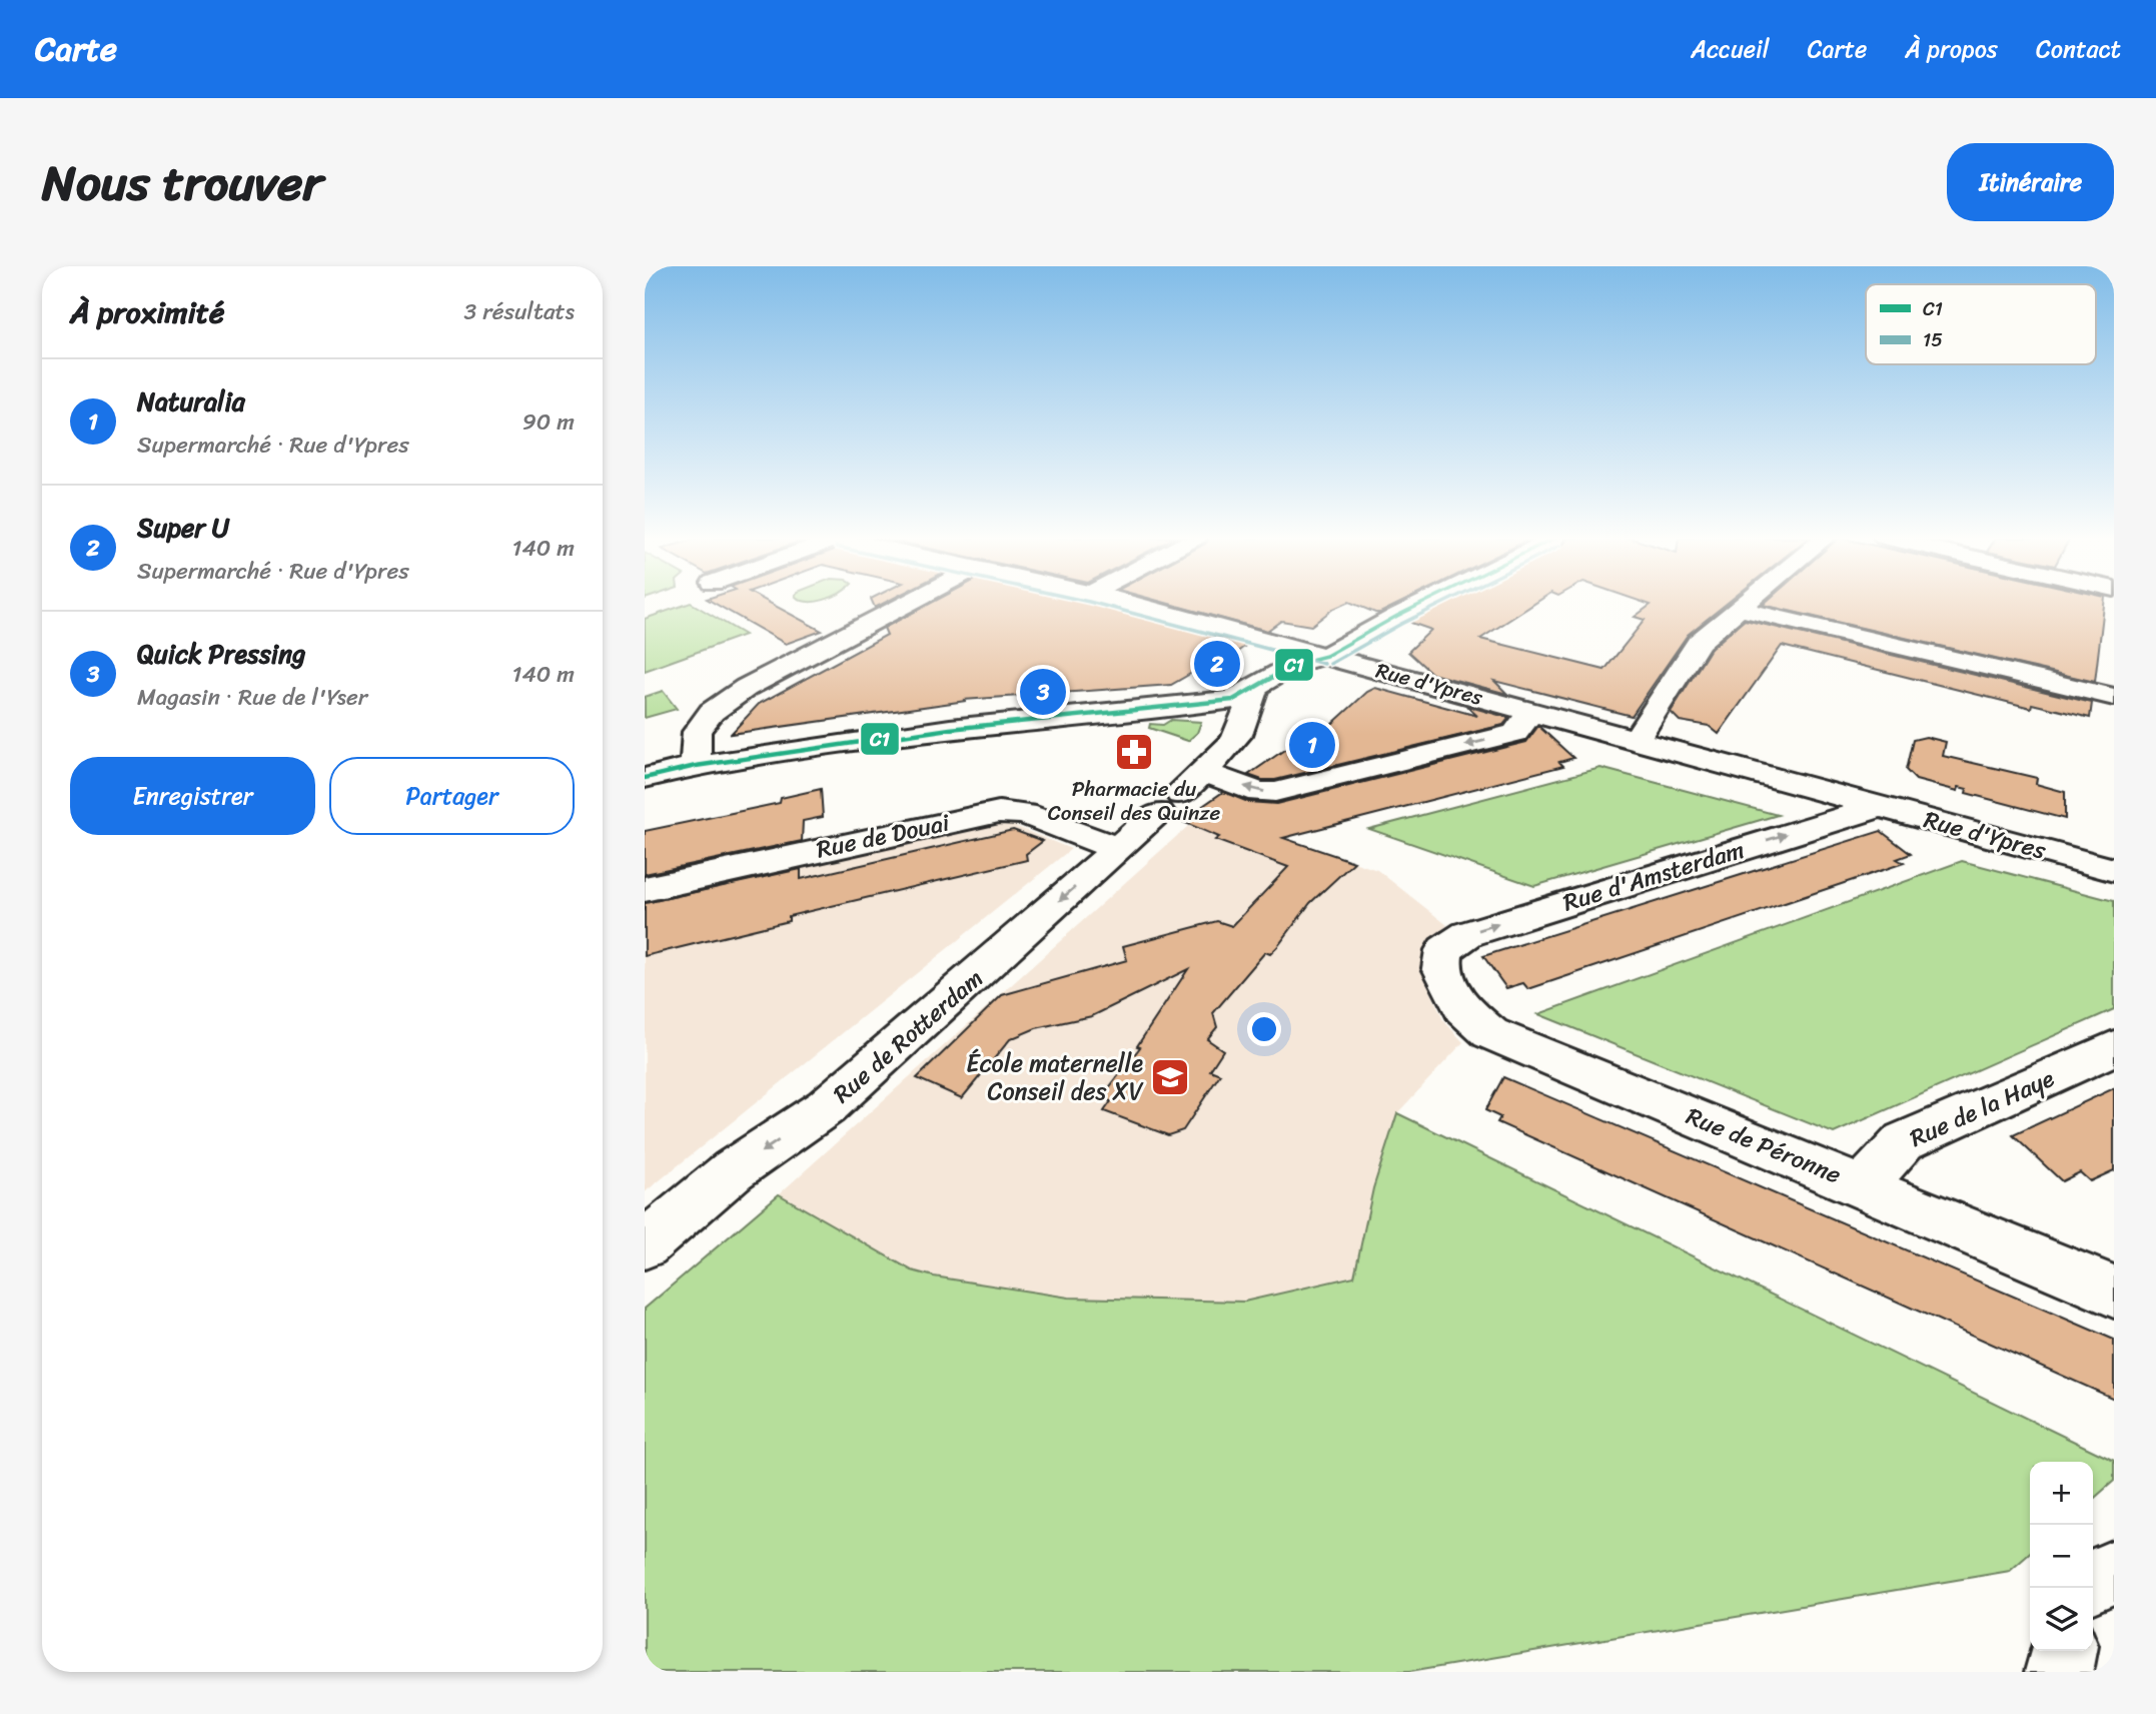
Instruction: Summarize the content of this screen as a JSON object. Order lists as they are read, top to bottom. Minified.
{"streets":{"street":["Rue d'Ypres","Rue de Douai","Rue d'Amsterdam","Rue de Rotterdam","Rue de la Haye","Rue de Péronne"]},"crossings":[["Rue d'Ypres","Rue d'Amsterdam"],["Rue d'Ypres","Rue de Rotterdam"],["Rue de Douai","Rue de Rotterdam"],["Rue d'Amsterdam","Rue de Péronne"],["Rue de la Haye","Rue de Péronne"]],"one_way":["Rue de Rotterdam"],"places":{"pharmacy":["Pharmacie du Conseil des Quinze"],"school or university":["École maternelle Conseil des XV"]},"lines":["transit line C1","transit line 15"],"legend":["C1","15"],"page":{"header":"Carte","nav":["Accueil","Carte","À propos","Contact"],"title":"Nous trouver","buttons":["Itinéraire",["Enregistrer","Partager"]],"heading":["À proximité","3 résultats"],"list":[{"mark":"1","name":"Naturalia","note":"Supermarché · Rue d'Ypres","value":"90 m"},{"mark":"2","name":"Super U","note":"Supermarché · Rue d'Ypres","value":"140 m"},{"mark":"3","name":"Quick Pressing","note":"Magasin · Rue de l'Yser","value":"140 m"}],"pins":["2","3","1"],"map_buttons":["+","−"]}}
